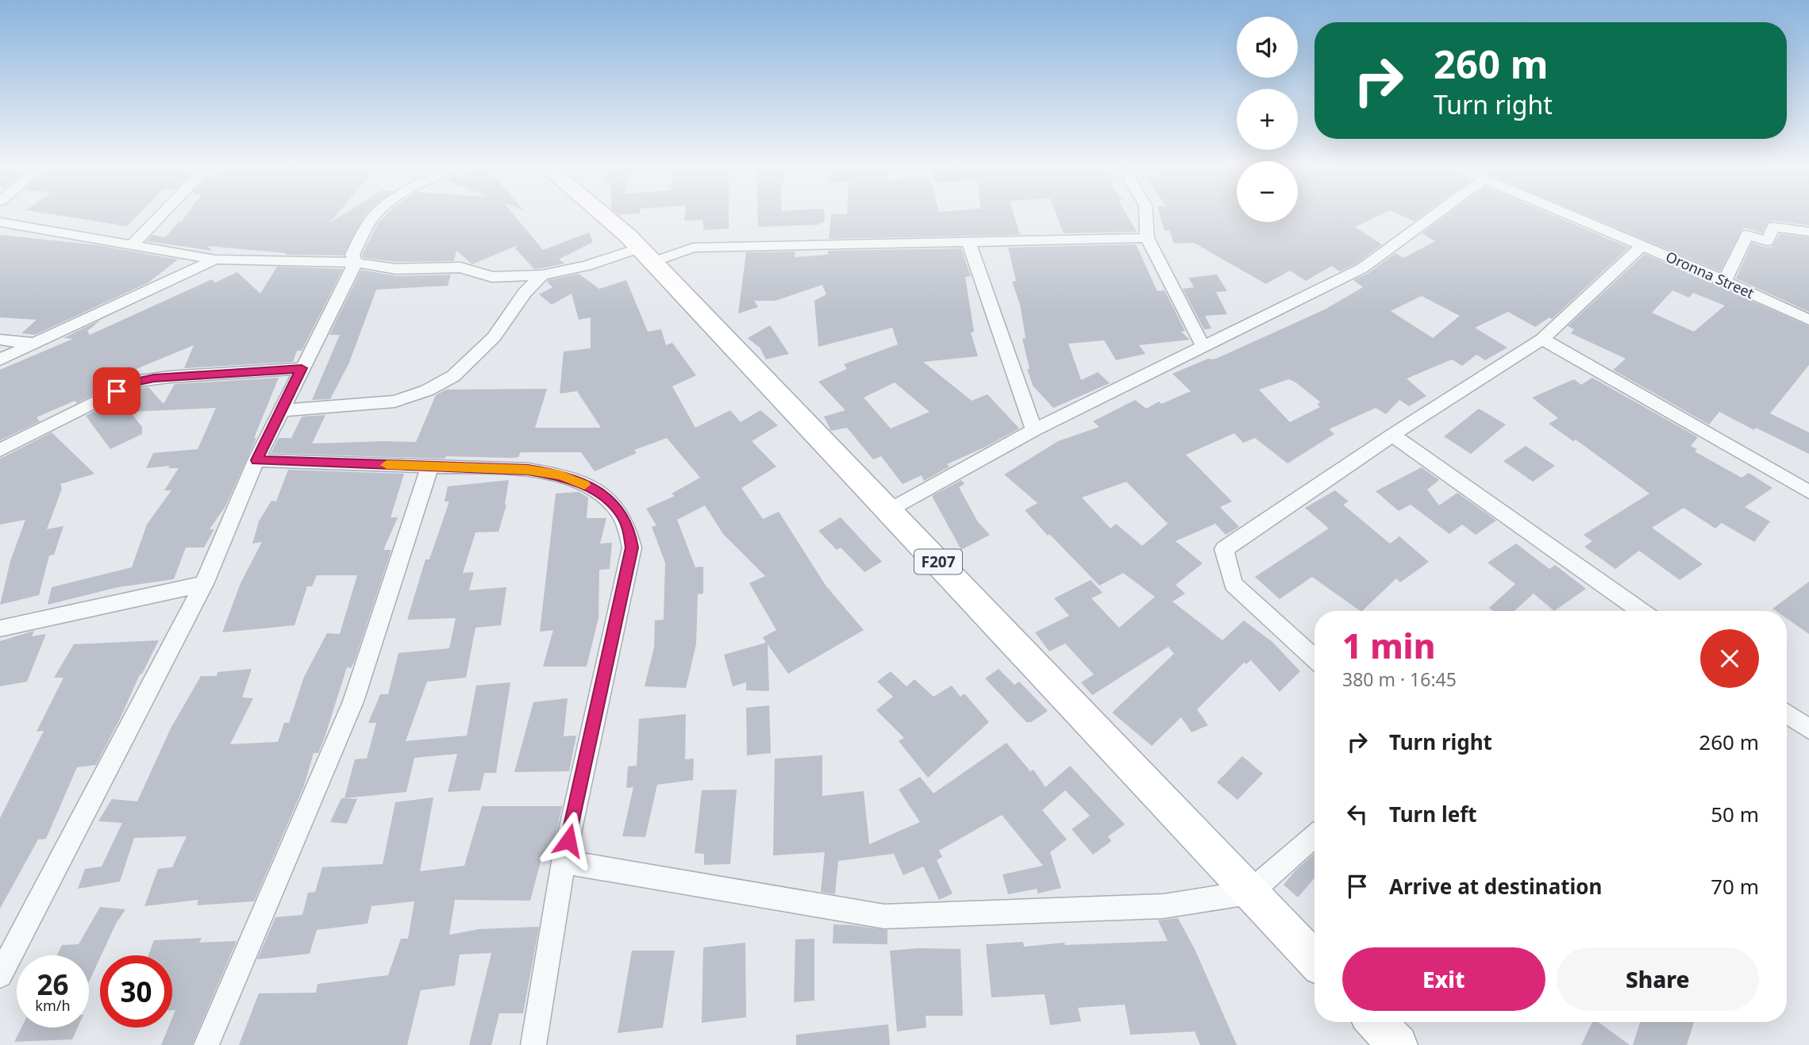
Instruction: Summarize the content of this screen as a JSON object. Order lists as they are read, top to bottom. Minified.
{"streets":{"main road":["F207"],"street":["Oronna Street"]},"page":{"map_buttons":["+","−"],"turn":["260 m","Turn right"],"heading":["1 min","380 m · 16:45"],"list":[{"name":"Turn right","value":"260 m"},{"name":"Turn left","value":"50 m"},{"name":"Arrive at destination","value":"70 m"}],"buttons":["Exit","Share"],"speed":"26 km/h","limit":"30"}}
